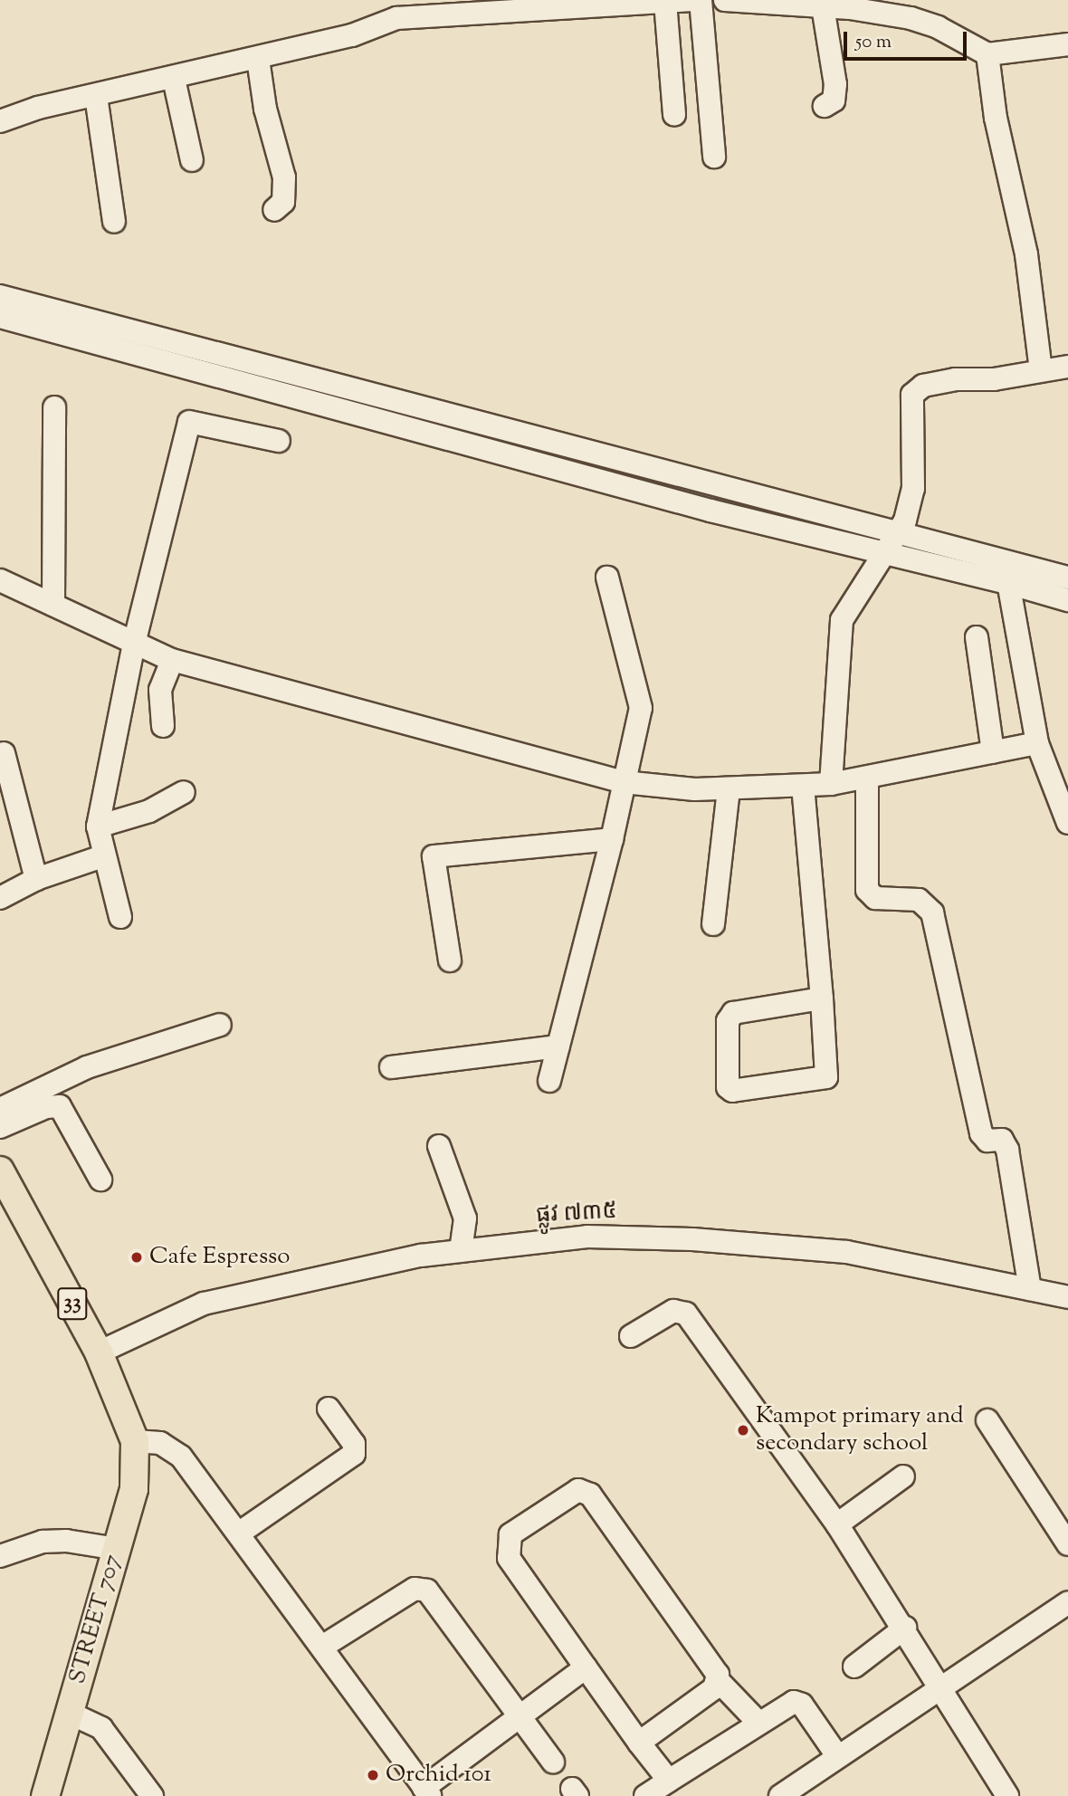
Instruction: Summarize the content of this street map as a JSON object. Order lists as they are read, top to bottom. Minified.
{"streets":{"main road":["33","STREET 707"],"street":["ផ្លូវ ៧៣៥"]},"crossings":[["ផ្លូវ ៧៣៥","33"],["33","STREET 707"]],"places":["Cafe Espresso","Kampot primary and secondary school","Orchid 101"],"scale_bar":"50 m"}
